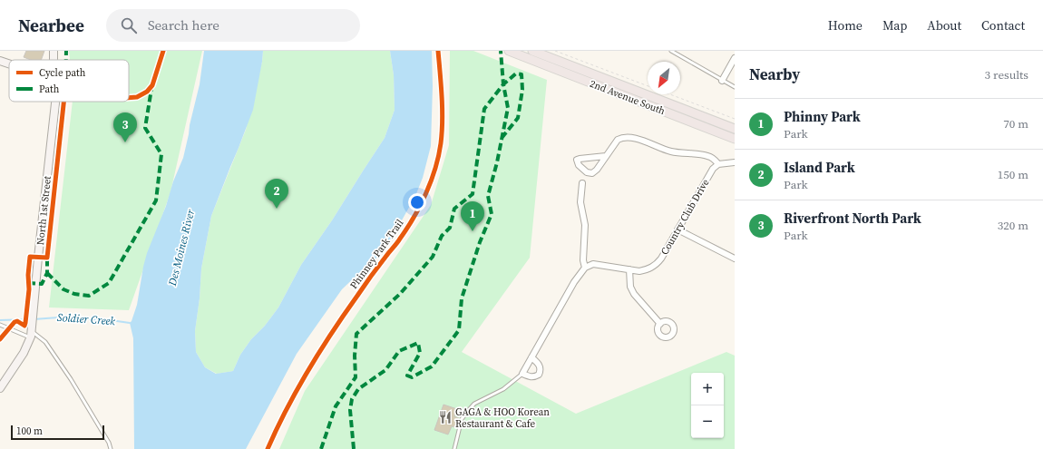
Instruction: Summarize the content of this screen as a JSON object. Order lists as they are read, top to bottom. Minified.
{"streets":{"main road":["2nd Avenue South"],"street":["North 1st Street","Country Club Drive"],"cycle path":["Phinney Park Trail"]},"water":["Des Moines River","Soldier Creek"],"places":{"restaurant":["GAGA & HOO Korean Restaurant & Cafe"]},"legend":["Cycle path","Path"],"scale_bar":"100 m","north":"bottom left","page":{"header":"Nearbee","search":"Search here","nav":["Home","Map","About","Contact"],"heading":["Nearby","3 results"],"list":[{"mark":"1","name":"Phinny Park","note":"Park","value":"70 m"},{"mark":"2","name":"Island Park","note":"Park","value":"150 m"},{"mark":"3","name":"Riverfront North Park","note":"Park","value":"320 m"}],"pins":["3","2","1"],"map_buttons":["+","−"],"scale":"100 m"}}
